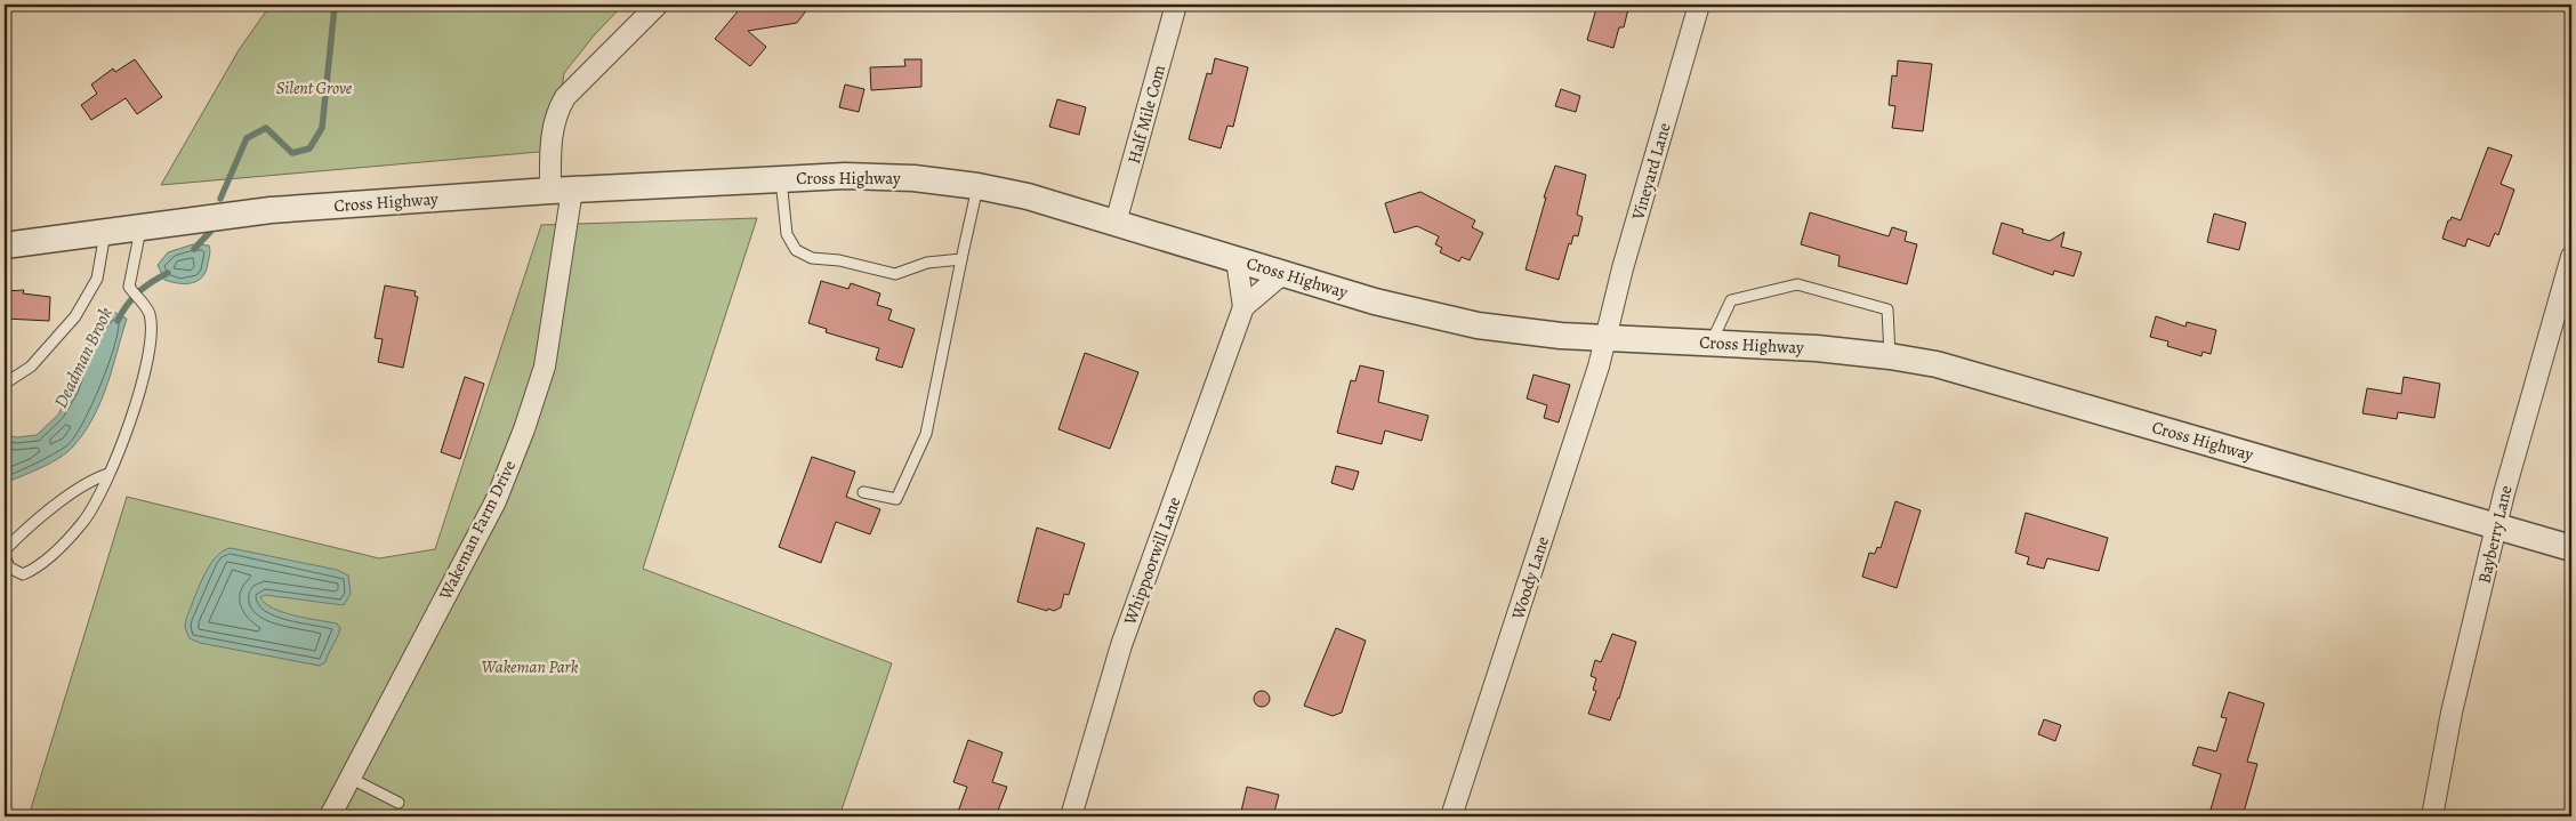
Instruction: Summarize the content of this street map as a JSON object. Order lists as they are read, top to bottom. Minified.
{"streets":{"street":["Half Mile Com","Vineyard Lane","Cross Highway","Wakeman Farm Drive","Bayberry Lane","Whippoorwill Lane","Woody Lane"]},"crossings":[["Half Mile Com","Cross Highway"],["Vineyard Lane","Cross Highway"],["Vineyard Lane","Woody Lane"],["Cross Highway","Wakeman Farm Drive"],["Cross Highway","Bayberry Lane"],["Cross Highway","Whippoorwill Lane"],["Cross Highway","Woody Lane"]],"water":["Deadman Brook"],"parks":["Silent Grove","Wakeman Park"]}
